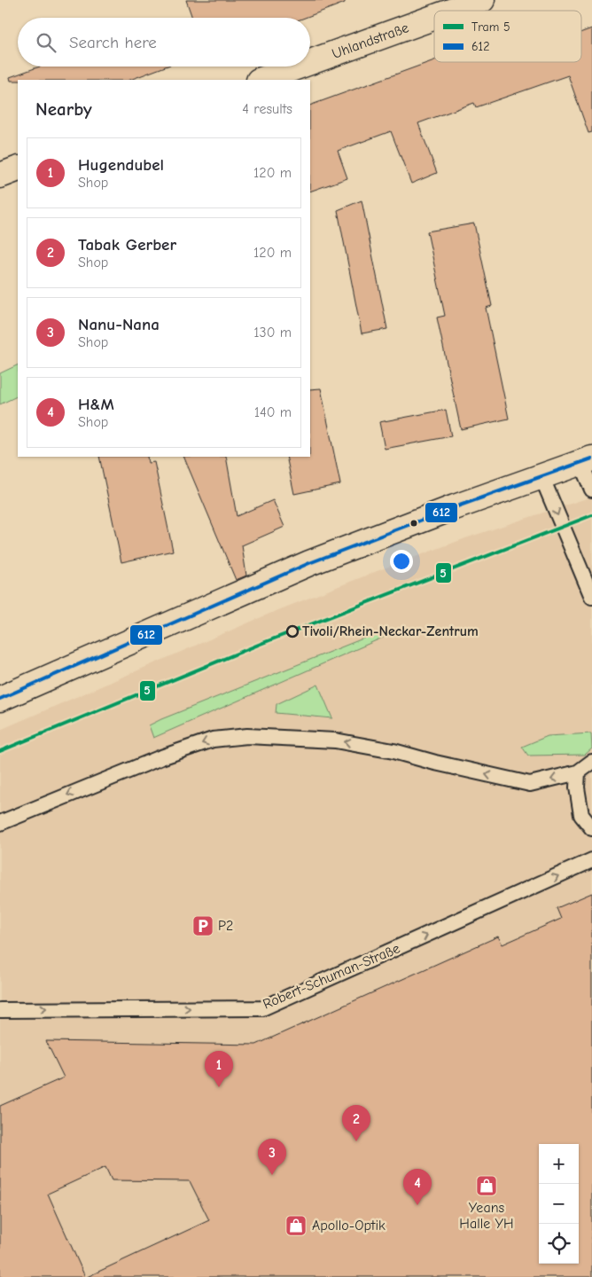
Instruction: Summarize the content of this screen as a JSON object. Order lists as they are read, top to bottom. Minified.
{"streets":{"main road":["Uhlandstraße"],"lane":["Robert-Schuman-Straße"]},"one_way":["Robert-Schuman-Straße"],"places":{"other":["Tivoli/Rhein-Neckar-Zentrum"],"parking":["P2"],"shop":["Yeans Halle YH","Apollo-Optik"]},"lines":["transit line 612","tram line 5"],"legend":["Tram 5","612"],"page":{"search":"Search here","heading":["Nearby","4 results"],"list":[{"mark":"1","name":"Hugendubel","note":"Shop","value":"120 m"},{"mark":"2","name":"Tabak Gerber","note":"Shop","value":"120 m"},{"mark":"3","name":"Nanu-Nana","note":"Shop","value":"130 m"},{"mark":"4","name":"H&M","note":"Shop","value":"140 m"}],"pins":["1","2","3","4"],"map_buttons":["+","−"]}}
